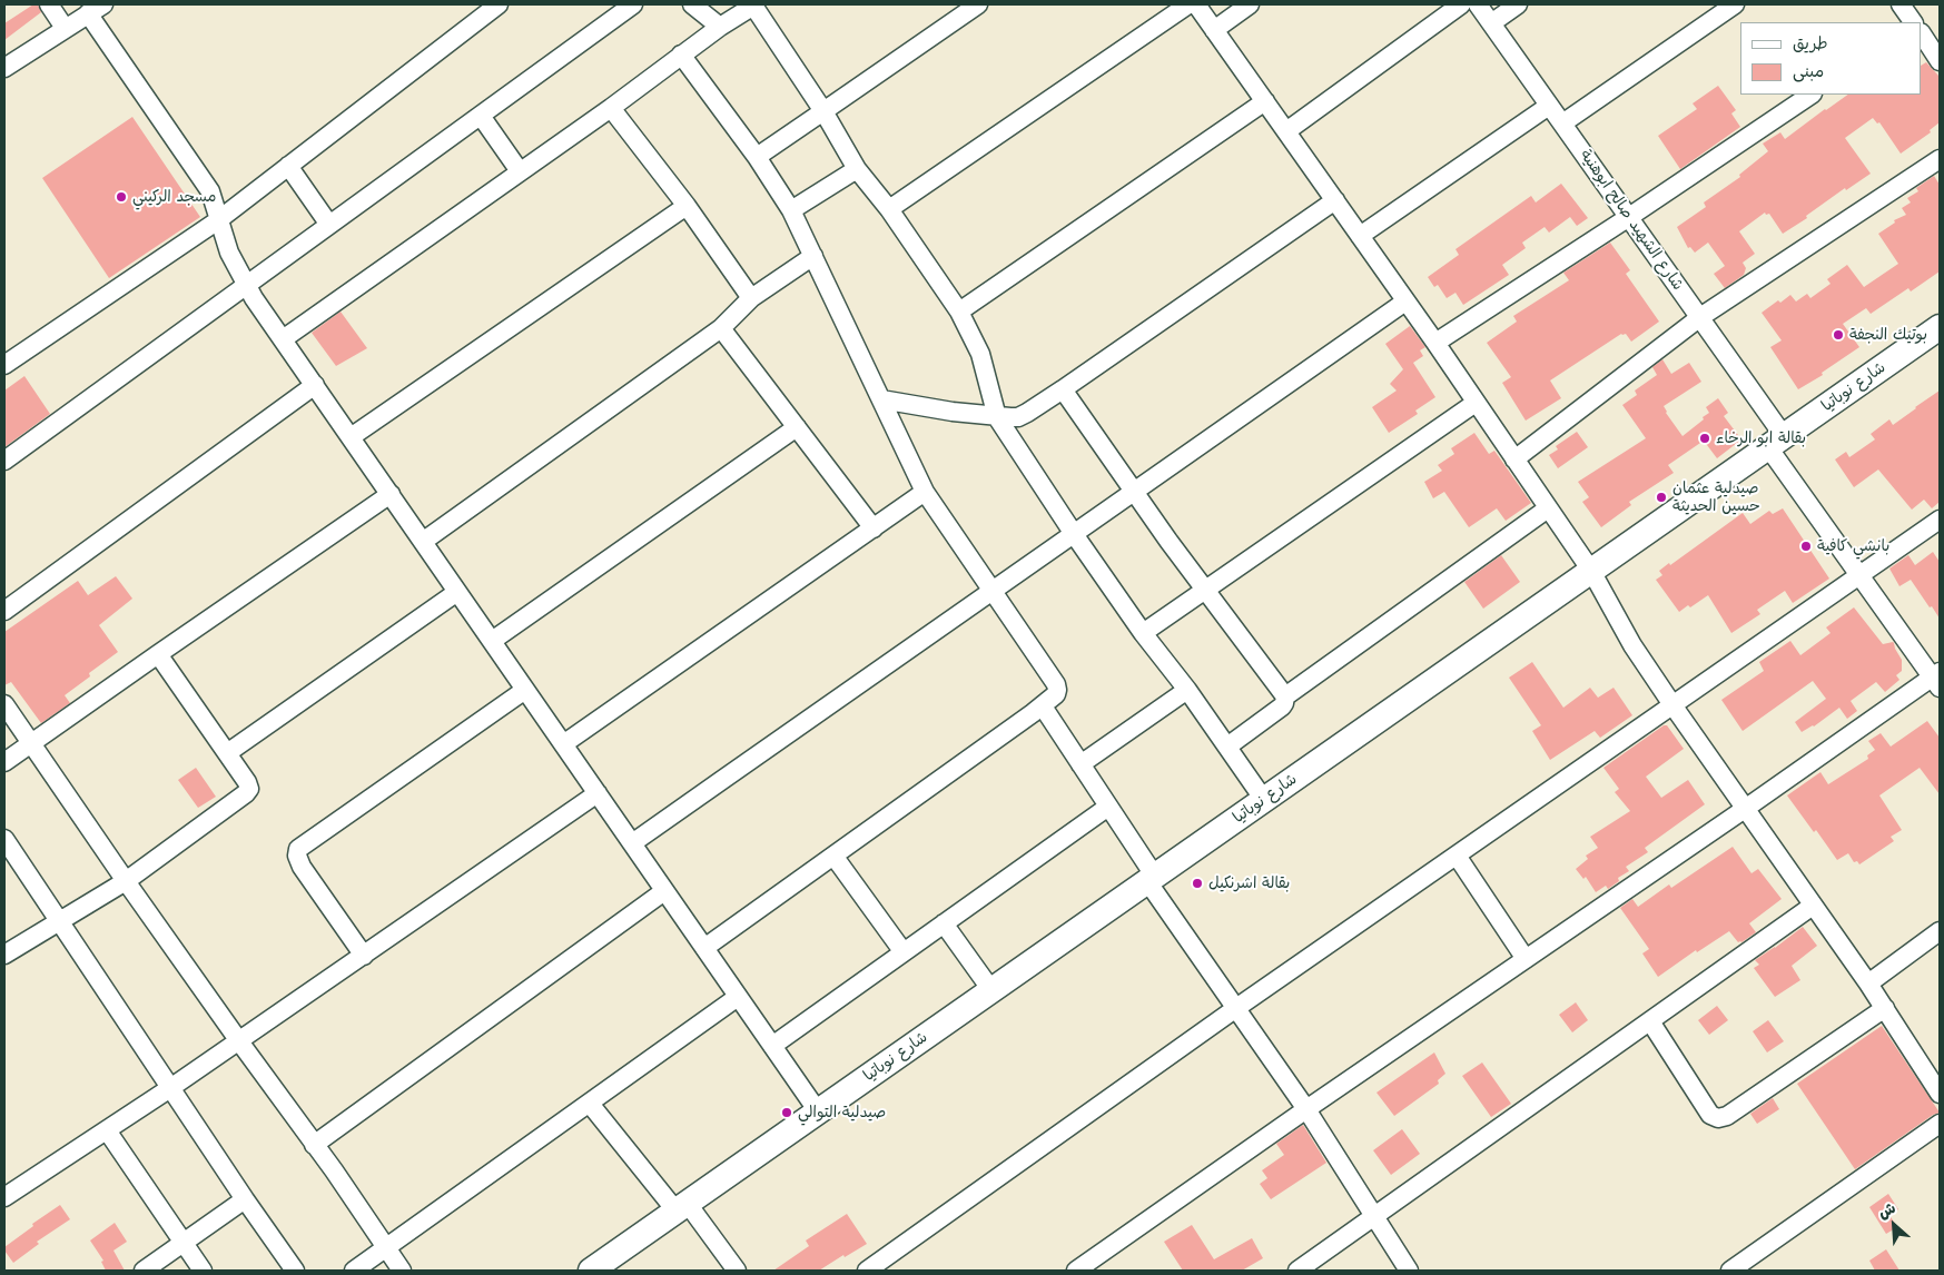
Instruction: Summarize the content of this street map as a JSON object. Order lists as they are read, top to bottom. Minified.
{"streets":{"street":["شارع الشهيد صالح ابوهنية","شارع نوباتيا"]},"crossings":[["شارع الشهيد صالح ابوهنية","شارع نوباتيا"]],"places":["مسجد الركيني","بوتيك النجفة","بقالة ابو الرخاء","صيدلية عثمان حسين الحديثة","بانشي كافية","بقالة اشرنكيل","صيدلية التوالي"],"legend":["طريق","مبنى"],"north":"top left"}
